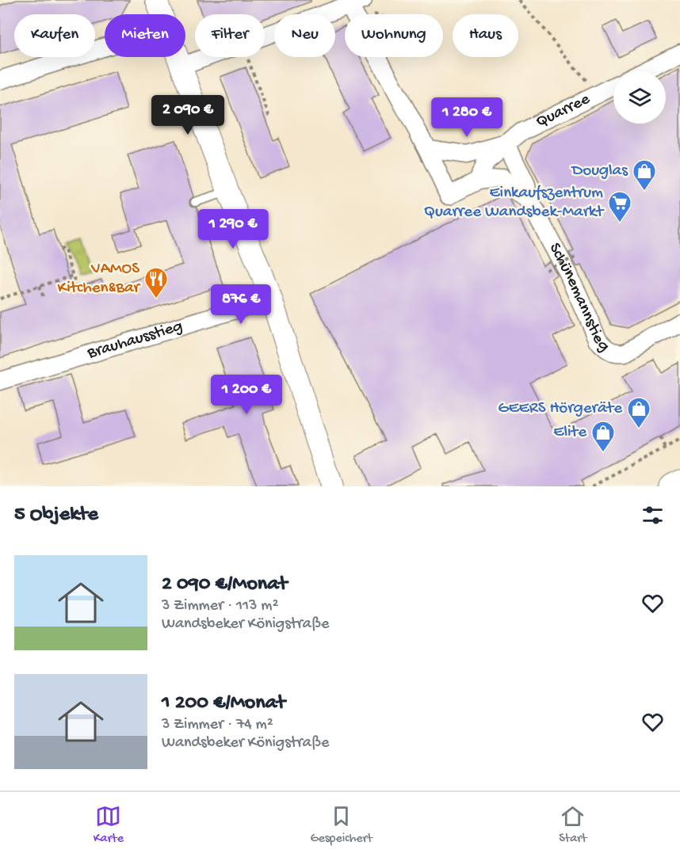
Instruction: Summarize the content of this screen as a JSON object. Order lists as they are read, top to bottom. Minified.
{"streets":{"street":["Quarree","Schünemannstieg","Brauhausstieg"]},"crossings":[["Quarree","Schünemannstieg"]],"places":{"shop":["Douglas","GEERS Hörgeräte","Elite"],"supermarket":["Einkaufszentrum Quarree Wandsbek-Markt"],"restaurant":["VAMOS Kitchen&Bar"]},"page":{"chip":["Kaufen","Mieten","Filter","Neu","Wohnung","Haus"],"price":["2 090 €","1 280 €","1 290 €","876 €","1 200 €"],"heading":"5 Objekte","list":[{"name":"2 090 €/Monat","note":"3 Zimmer · 113 m² · Wandsbeker Königstraße"},{"name":"1 200 €/Monat","note":"3 Zimmer · 74 m² · Wandsbeker Königstraße"}],"tabs":["Karte","Gespeichert","Start"]}}
